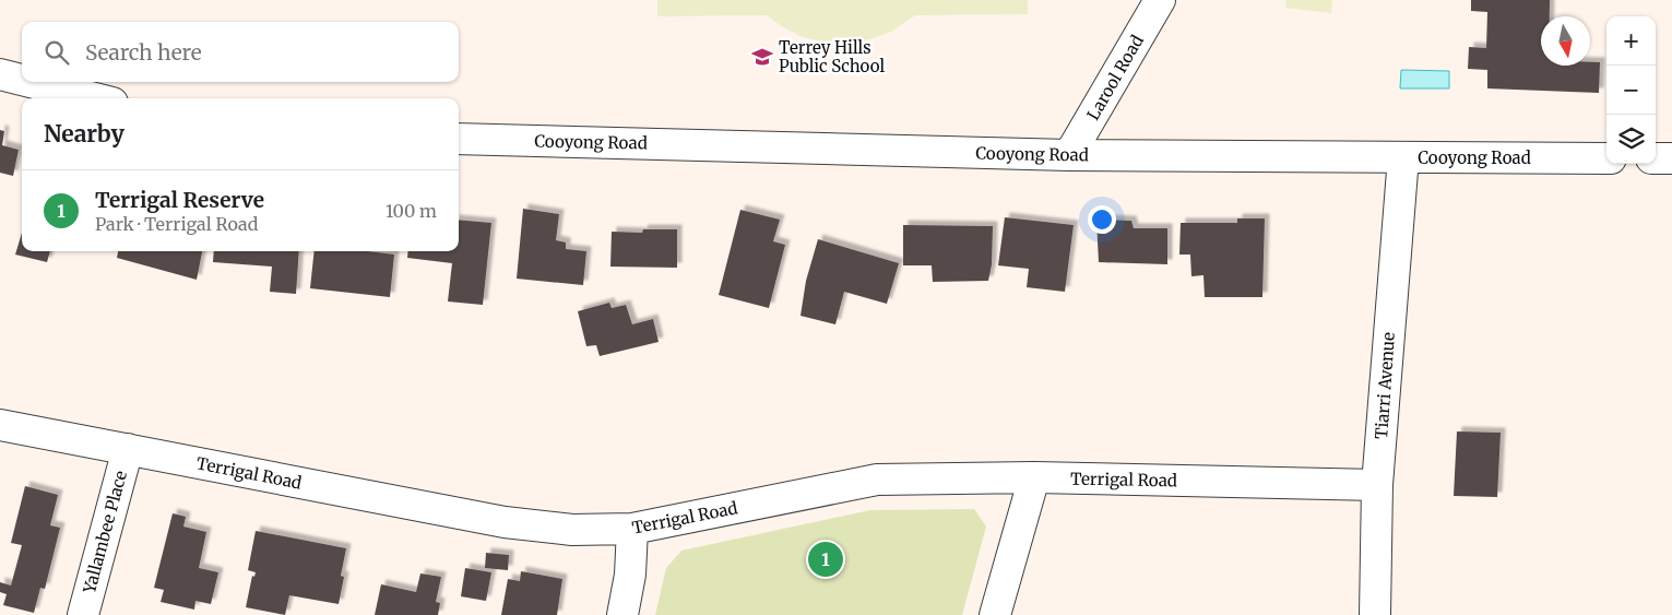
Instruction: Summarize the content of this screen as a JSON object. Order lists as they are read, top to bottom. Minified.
{"streets":{"street":["Larool Road","Cooyong Road","Tiarri Avenue","Terrigal Road","Yallambee Place"]},"crossings":[["Larool Road","Cooyong Road"],["Cooyong Road","Tiarri Avenue"],["Tiarri Avenue","Terrigal Road"],["Terrigal Road","Yallambee Place"]],"places":{"school or university":["Terrey Hills Public School"]},"north":"bottom","page":{"map_buttons":["+","−"],"search":"Search here","heading":"Nearby","list":[{"mark":"1","name":"Terrigal Reserve","note":"Park · Terrigal Road","value":"100 m"}],"pins":"1"}}
